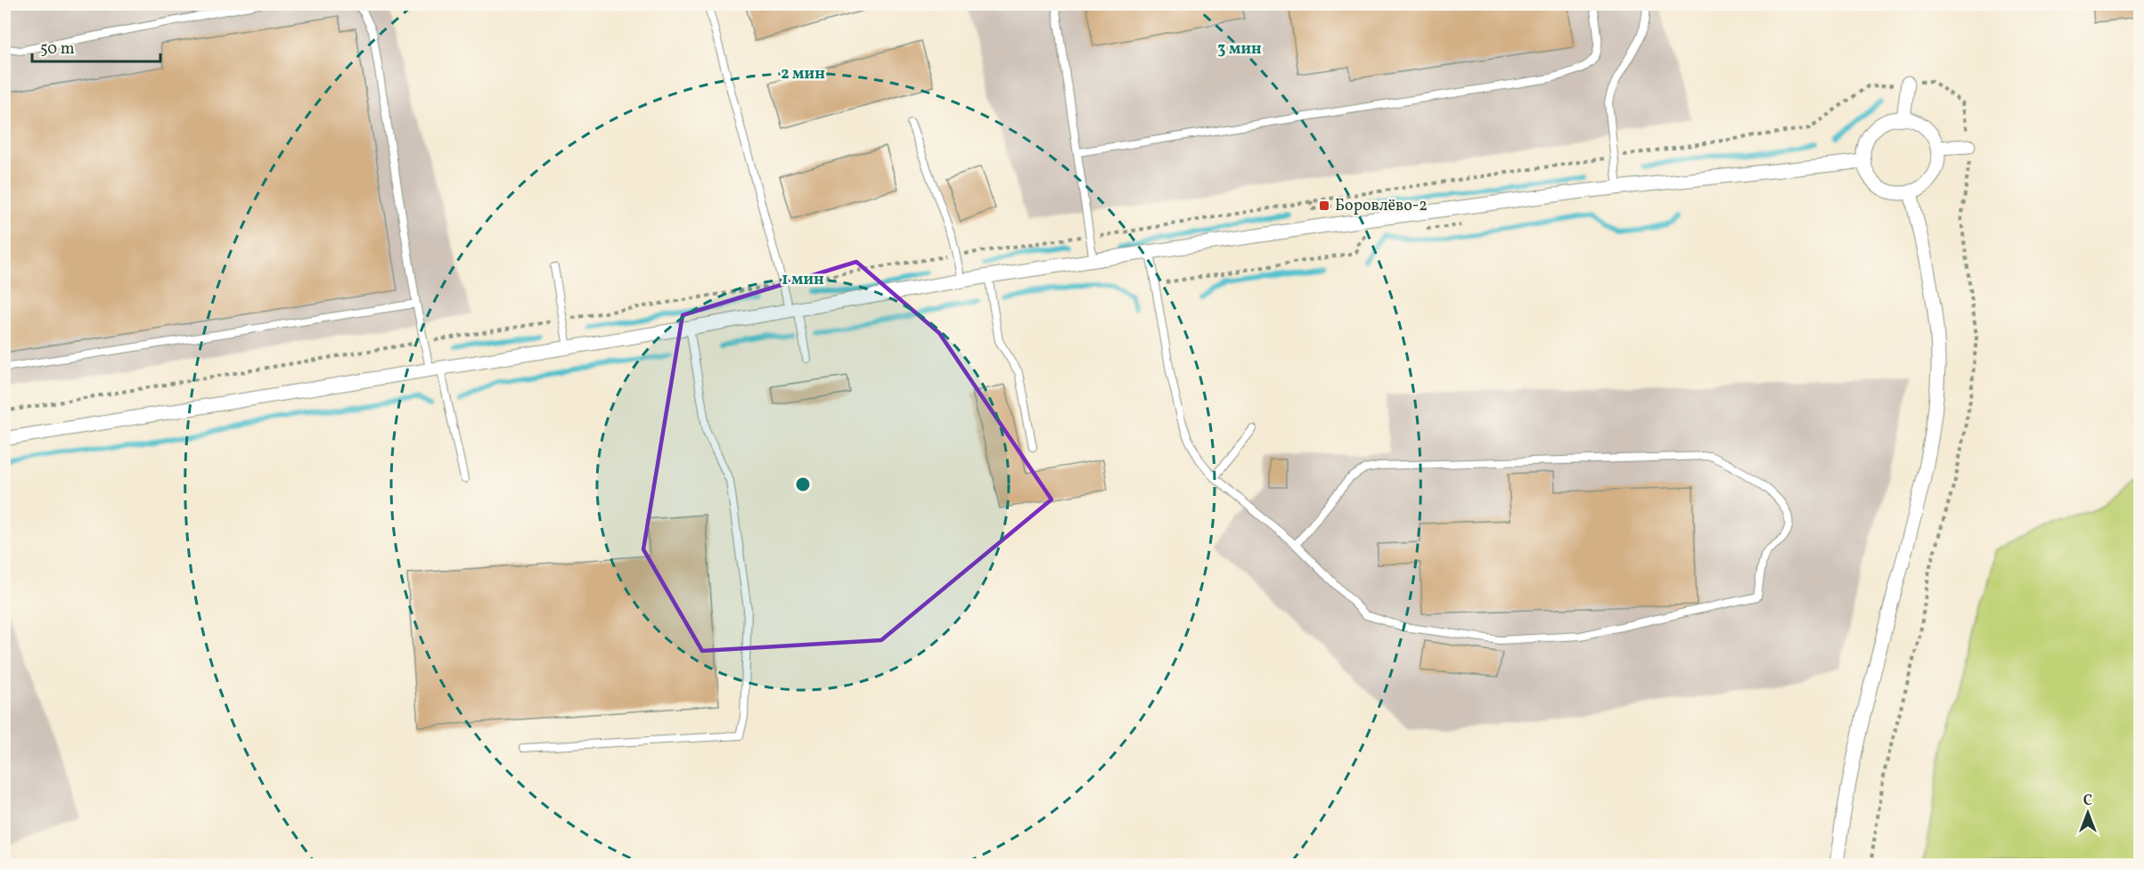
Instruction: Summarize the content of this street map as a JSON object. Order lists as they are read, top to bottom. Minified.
{"places":{"transit":["Боровлёво-2"]},"scale_bar":"50 m","north":"top","rings":["3 мин","2 мин","1 мин"]}
